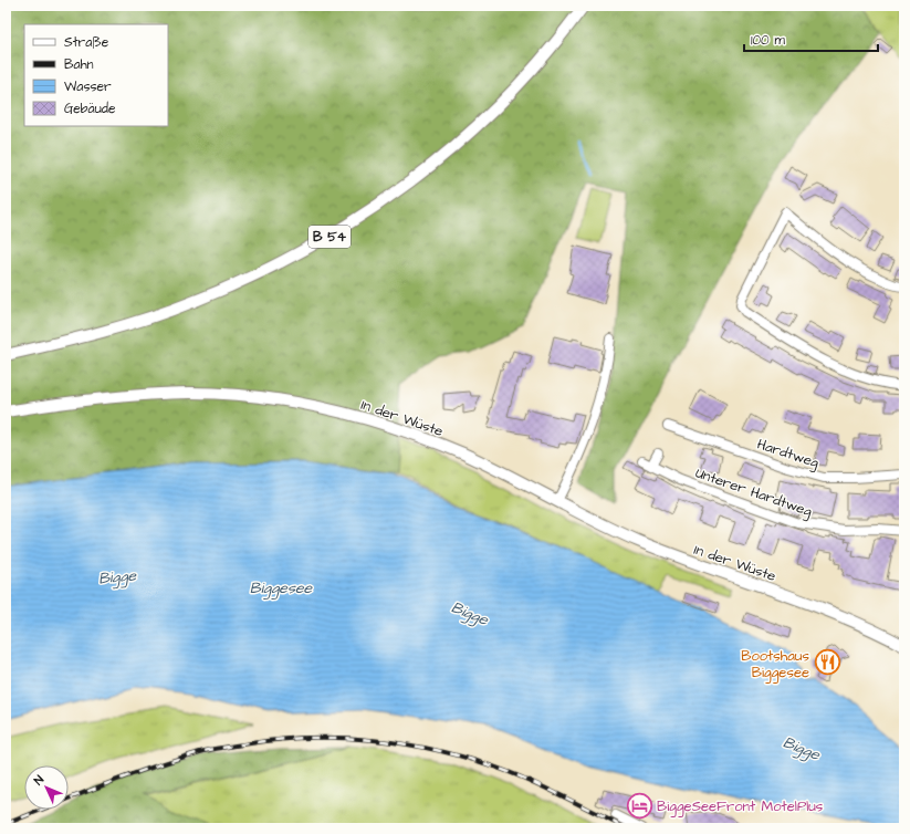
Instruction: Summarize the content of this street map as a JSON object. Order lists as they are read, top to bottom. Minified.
{"streets":{"main road":["B 54","In der Wüste"],"street":["Hardtweg","Unterer Hardtweg"]},"water":["Bigge","Biggesee"],"places":{"restaurant":["Bootshaus Biggesee"],"hotel":["BiggeSeeFront MotelPlus"]},"legend":["Straße","Bahn","Wasser","Gebäude"],"scale_bar":"100 m","north":"top left"}
